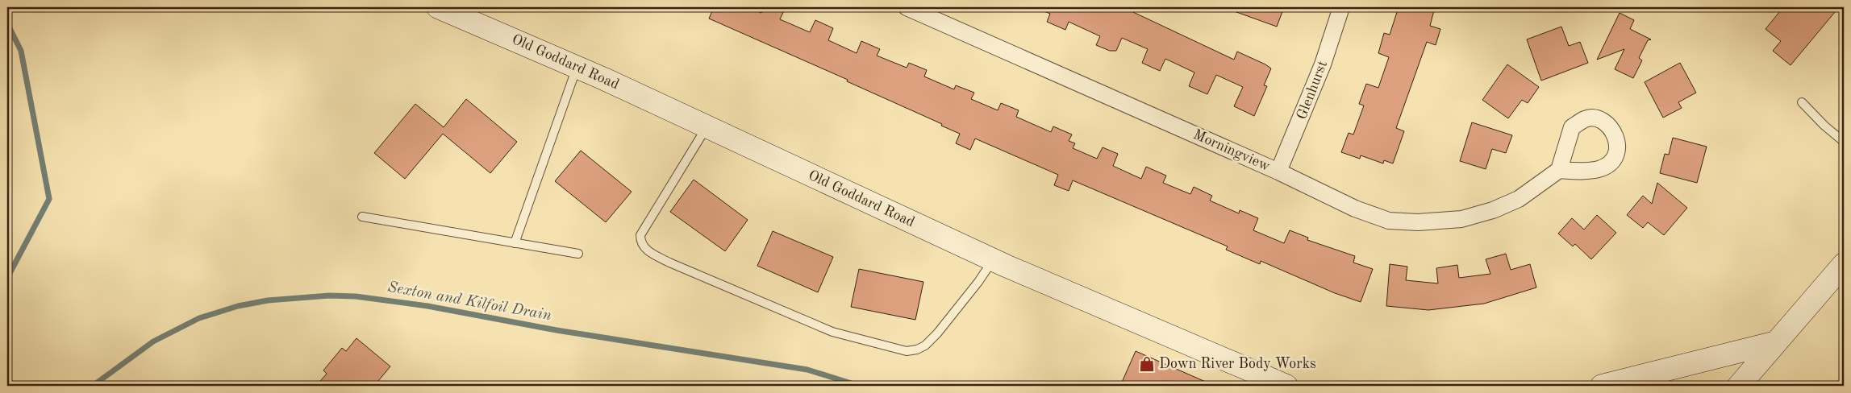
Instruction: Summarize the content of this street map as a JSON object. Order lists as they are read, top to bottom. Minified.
{"streets":{"street":["Old Goddard Road","Glenhurst","Morningview"]},"crossings":[["Glenhurst","Morningview"]],"water":["Sexton and Kilfoil Drain"],"places":{"shop":["Down River Body Works"]}}
